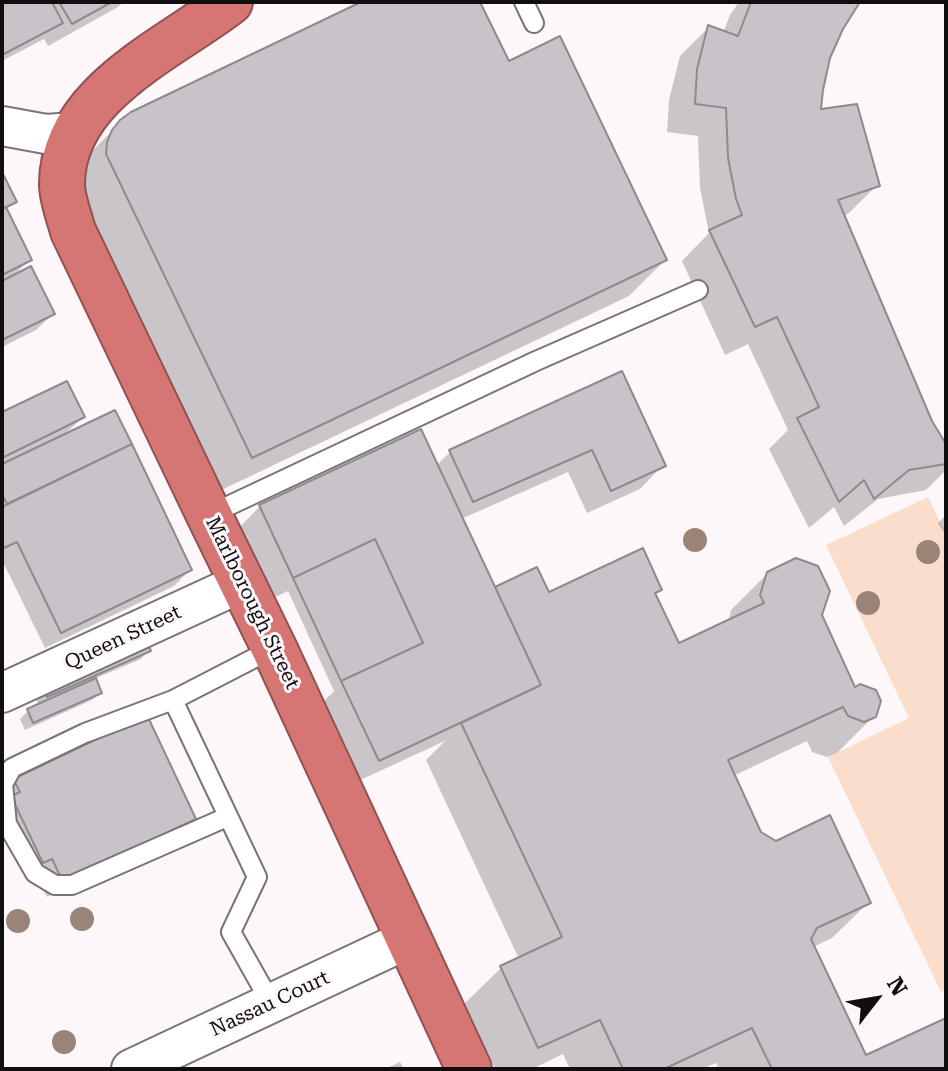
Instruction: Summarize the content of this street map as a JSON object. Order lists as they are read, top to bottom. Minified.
{"streets":{"highway":["Marlborough Street"],"street":["Queen Street","Nassau Court"]},"crossings":[["Marlborough Street","Queen Street"],["Marlborough Street","Nassau Court"]],"north":"top right"}
